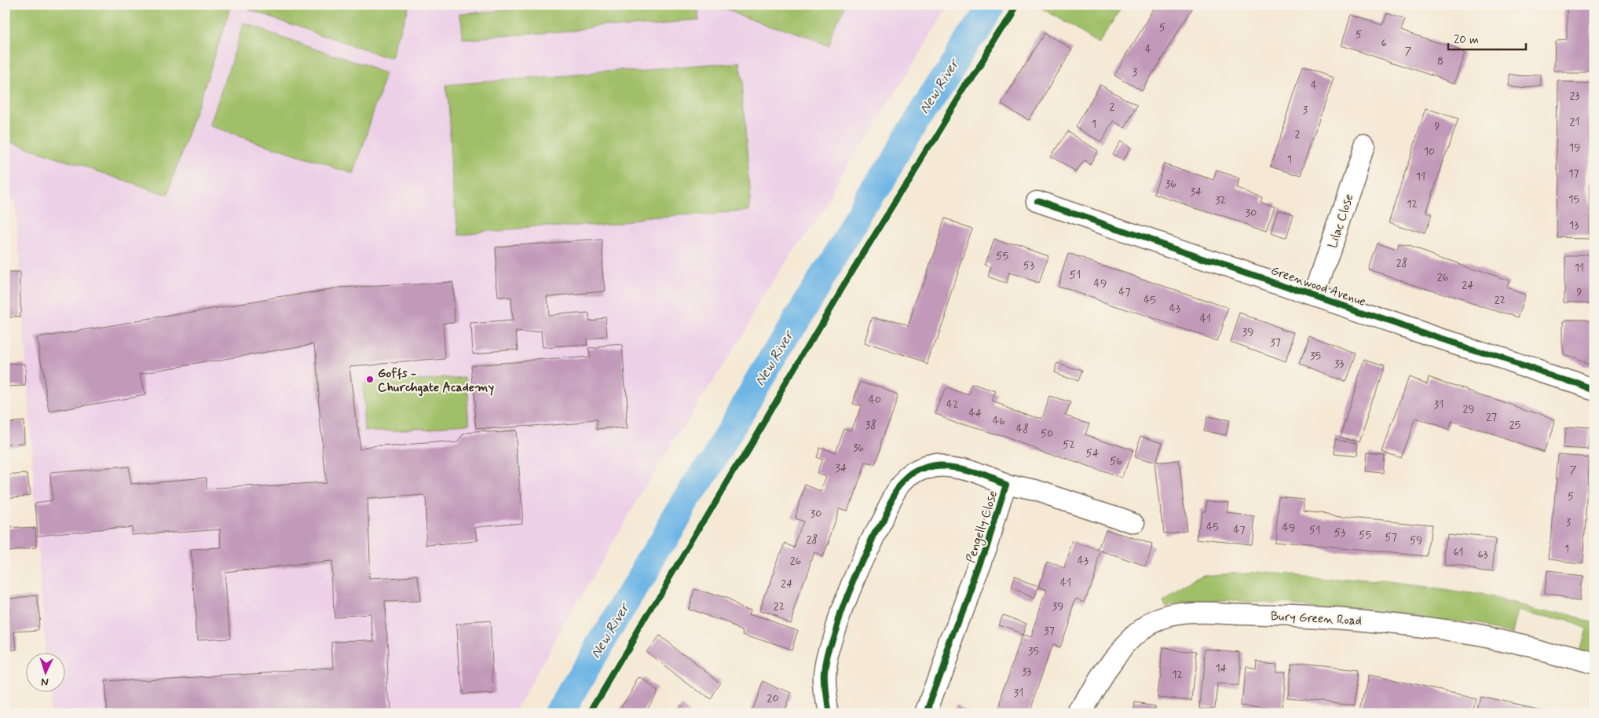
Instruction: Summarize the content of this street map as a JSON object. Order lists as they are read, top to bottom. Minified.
{"streets":{"street":["Lilac Close","Greenwood Avenue","Pengelly Close","Bury Green Road"]},"crossings":[["Lilac Close","Greenwood Avenue"]],"water":["New River"],"places":["Goffs - Churchgate Academy"],"house_numbers":["5","5","6","4","7","8","3","4","23","2","3","21","1","9","2","19","10","1","17","11","36","34","15","32","12","30","13","55","28","53","11","51","26","49","24","47","9","45","22","43","41","39","37","35","33","40","42","31","29","44","27","46","38","25","48","50","52","36","54","56","34","7","5","30","3","45","49","47","51","53","55","57","28","59","1","61","63","26","43","41","24","22","39","37","35","14","33","12","31","20"],"scale_bar":"20 m","north":"bottom"}
